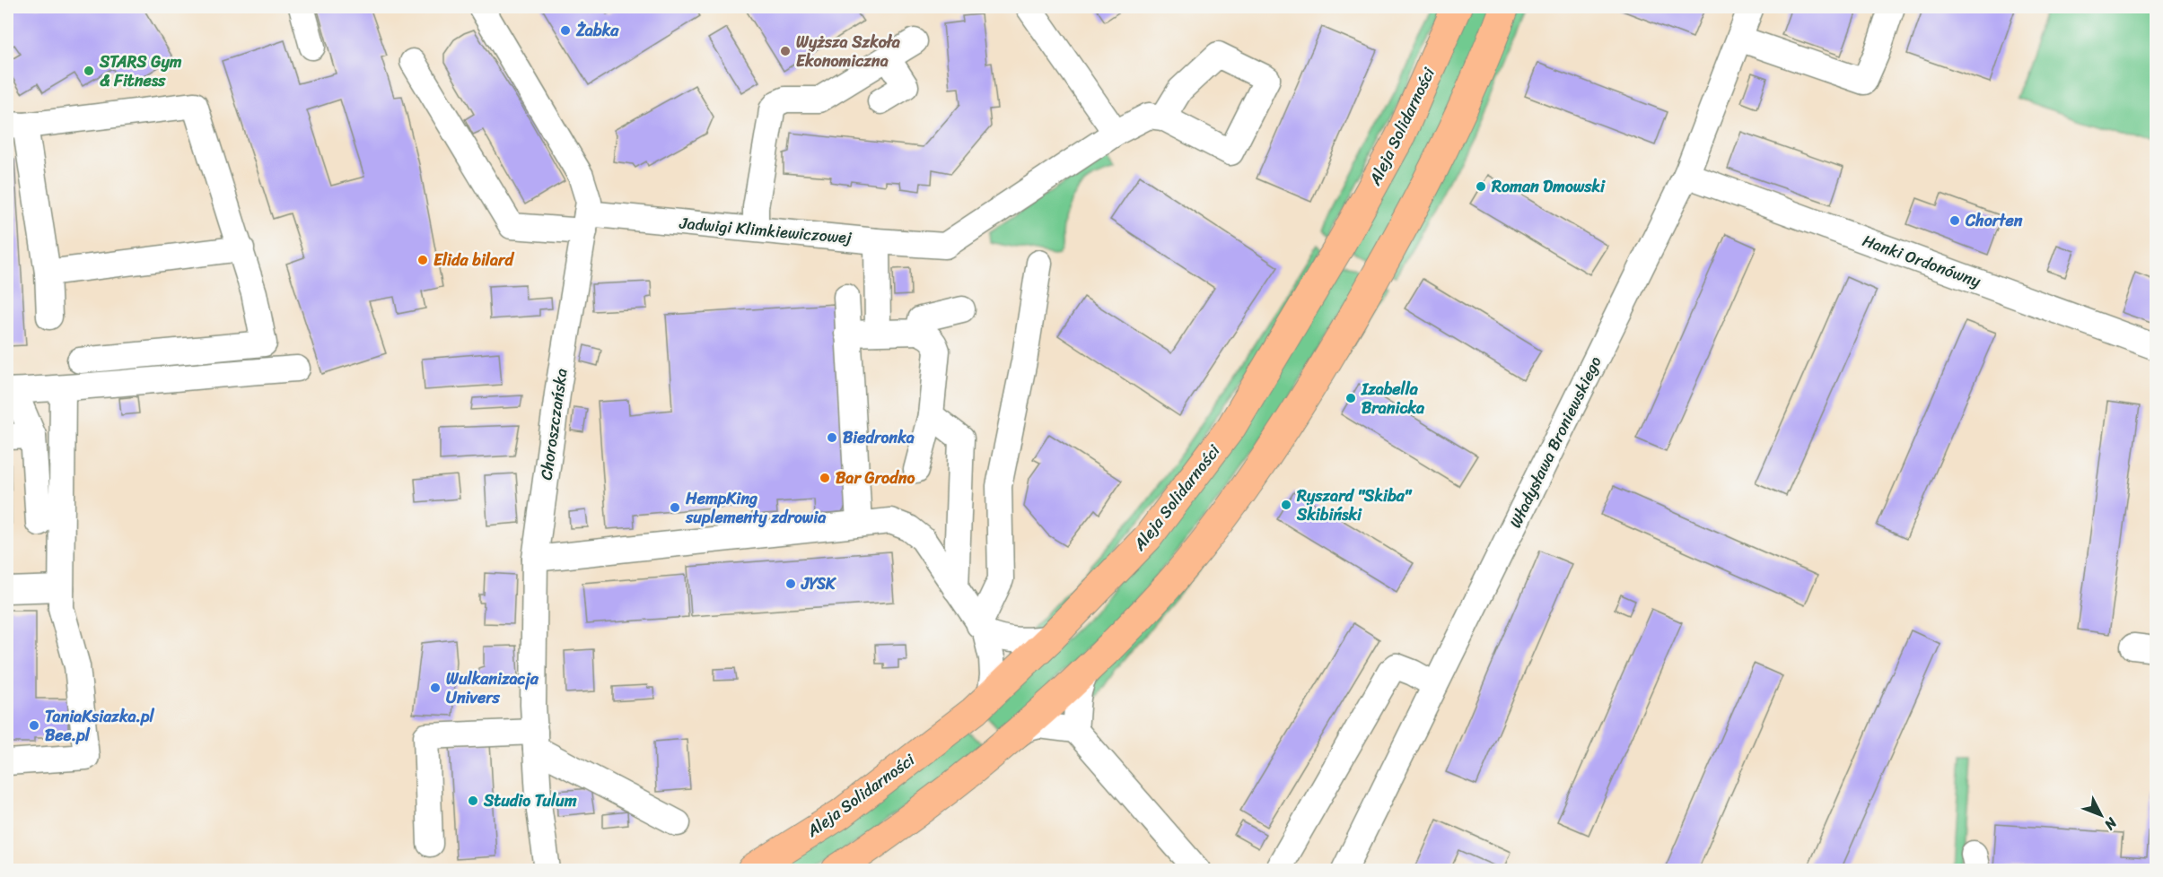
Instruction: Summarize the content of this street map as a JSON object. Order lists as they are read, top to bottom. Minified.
{"streets":{"main road":["Aleja Solidarności"],"street":["Jadwigi Klimkiewiczowej","Hanki Ordonówny","Choroszczańska","Władysława Broniewskiego"]},"crossings":[["Jadwigi Klimkiewiczowej","Choroszczańska"],["Hanki Ordonówny","Władysława Broniewskiego"]],"places":["Żabka","Wyższa Szkoła Ekonomiczna","STARS Gym & Fitness","Roman Dmowski","Chorten","Elida bilard","Izabella Branicka","Biedronka","Bar Grodno","Ryszard \"Skiba\" Skibiński","HempKing suplementy zdrowia","JYSK","Wulkanizacja Univers","TaniaKsiazka.pl Bee.pl","Studio Tulum"],"north":"bottom right"}
